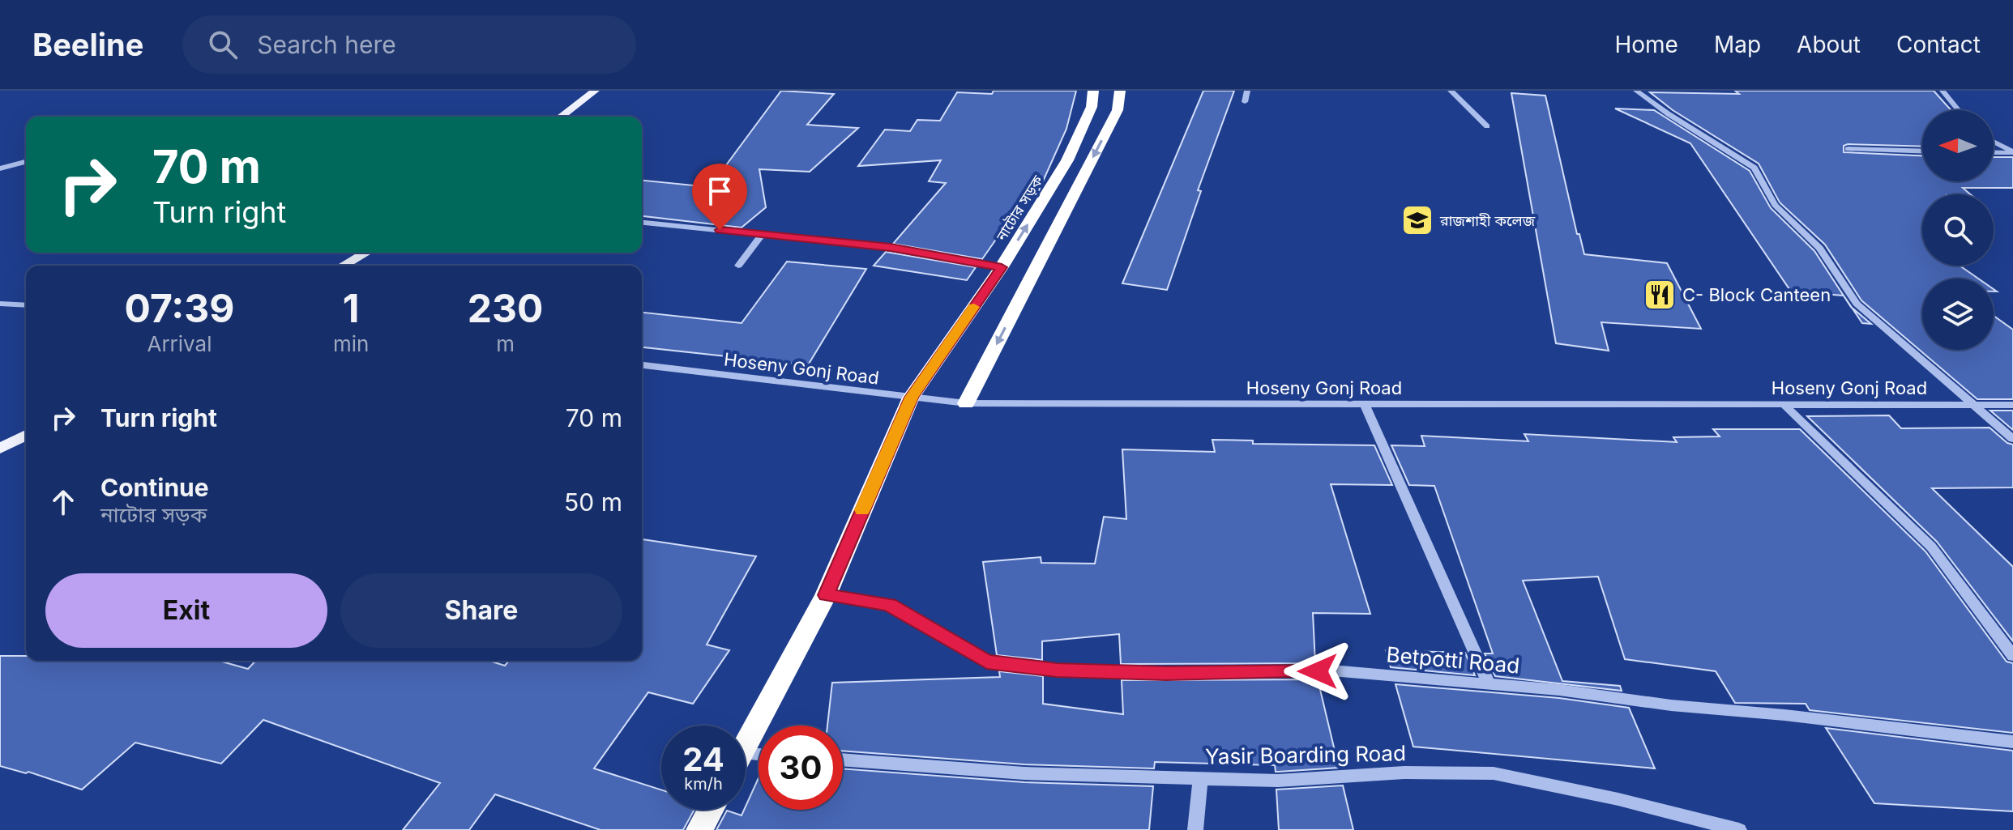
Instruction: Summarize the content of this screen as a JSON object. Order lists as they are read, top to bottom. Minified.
{"streets":{"highway":["নাটোর সড়ক"],"street":["Hoseny Gonj Road","Betpotti Road","Yasir Boarding Road"]},"crossings":[["নাটোর সড়ক","Hoseny Gonj Road"],["নাটোর সড়ক","Betpotti Road"]],"places":{"school or university":["রাজশাহী কলেজ"],"restaurant":["C- Block Canteen"]},"north":"left","page":{"header":"Beeline","search":"Search here","nav":["Home","Map","About","Contact"],"turn":["70 m","Turn right"],"eta":["07:39","Arrival","1","min","230","m"],"list":[{"name":"Turn right","value":"70 m"},{"name":"Continue","note":"নাটোর সড়ক","value":"50 m"}],"buttons":["Exit","Share"],"speed":"24 km/h","limit":"30"}}
